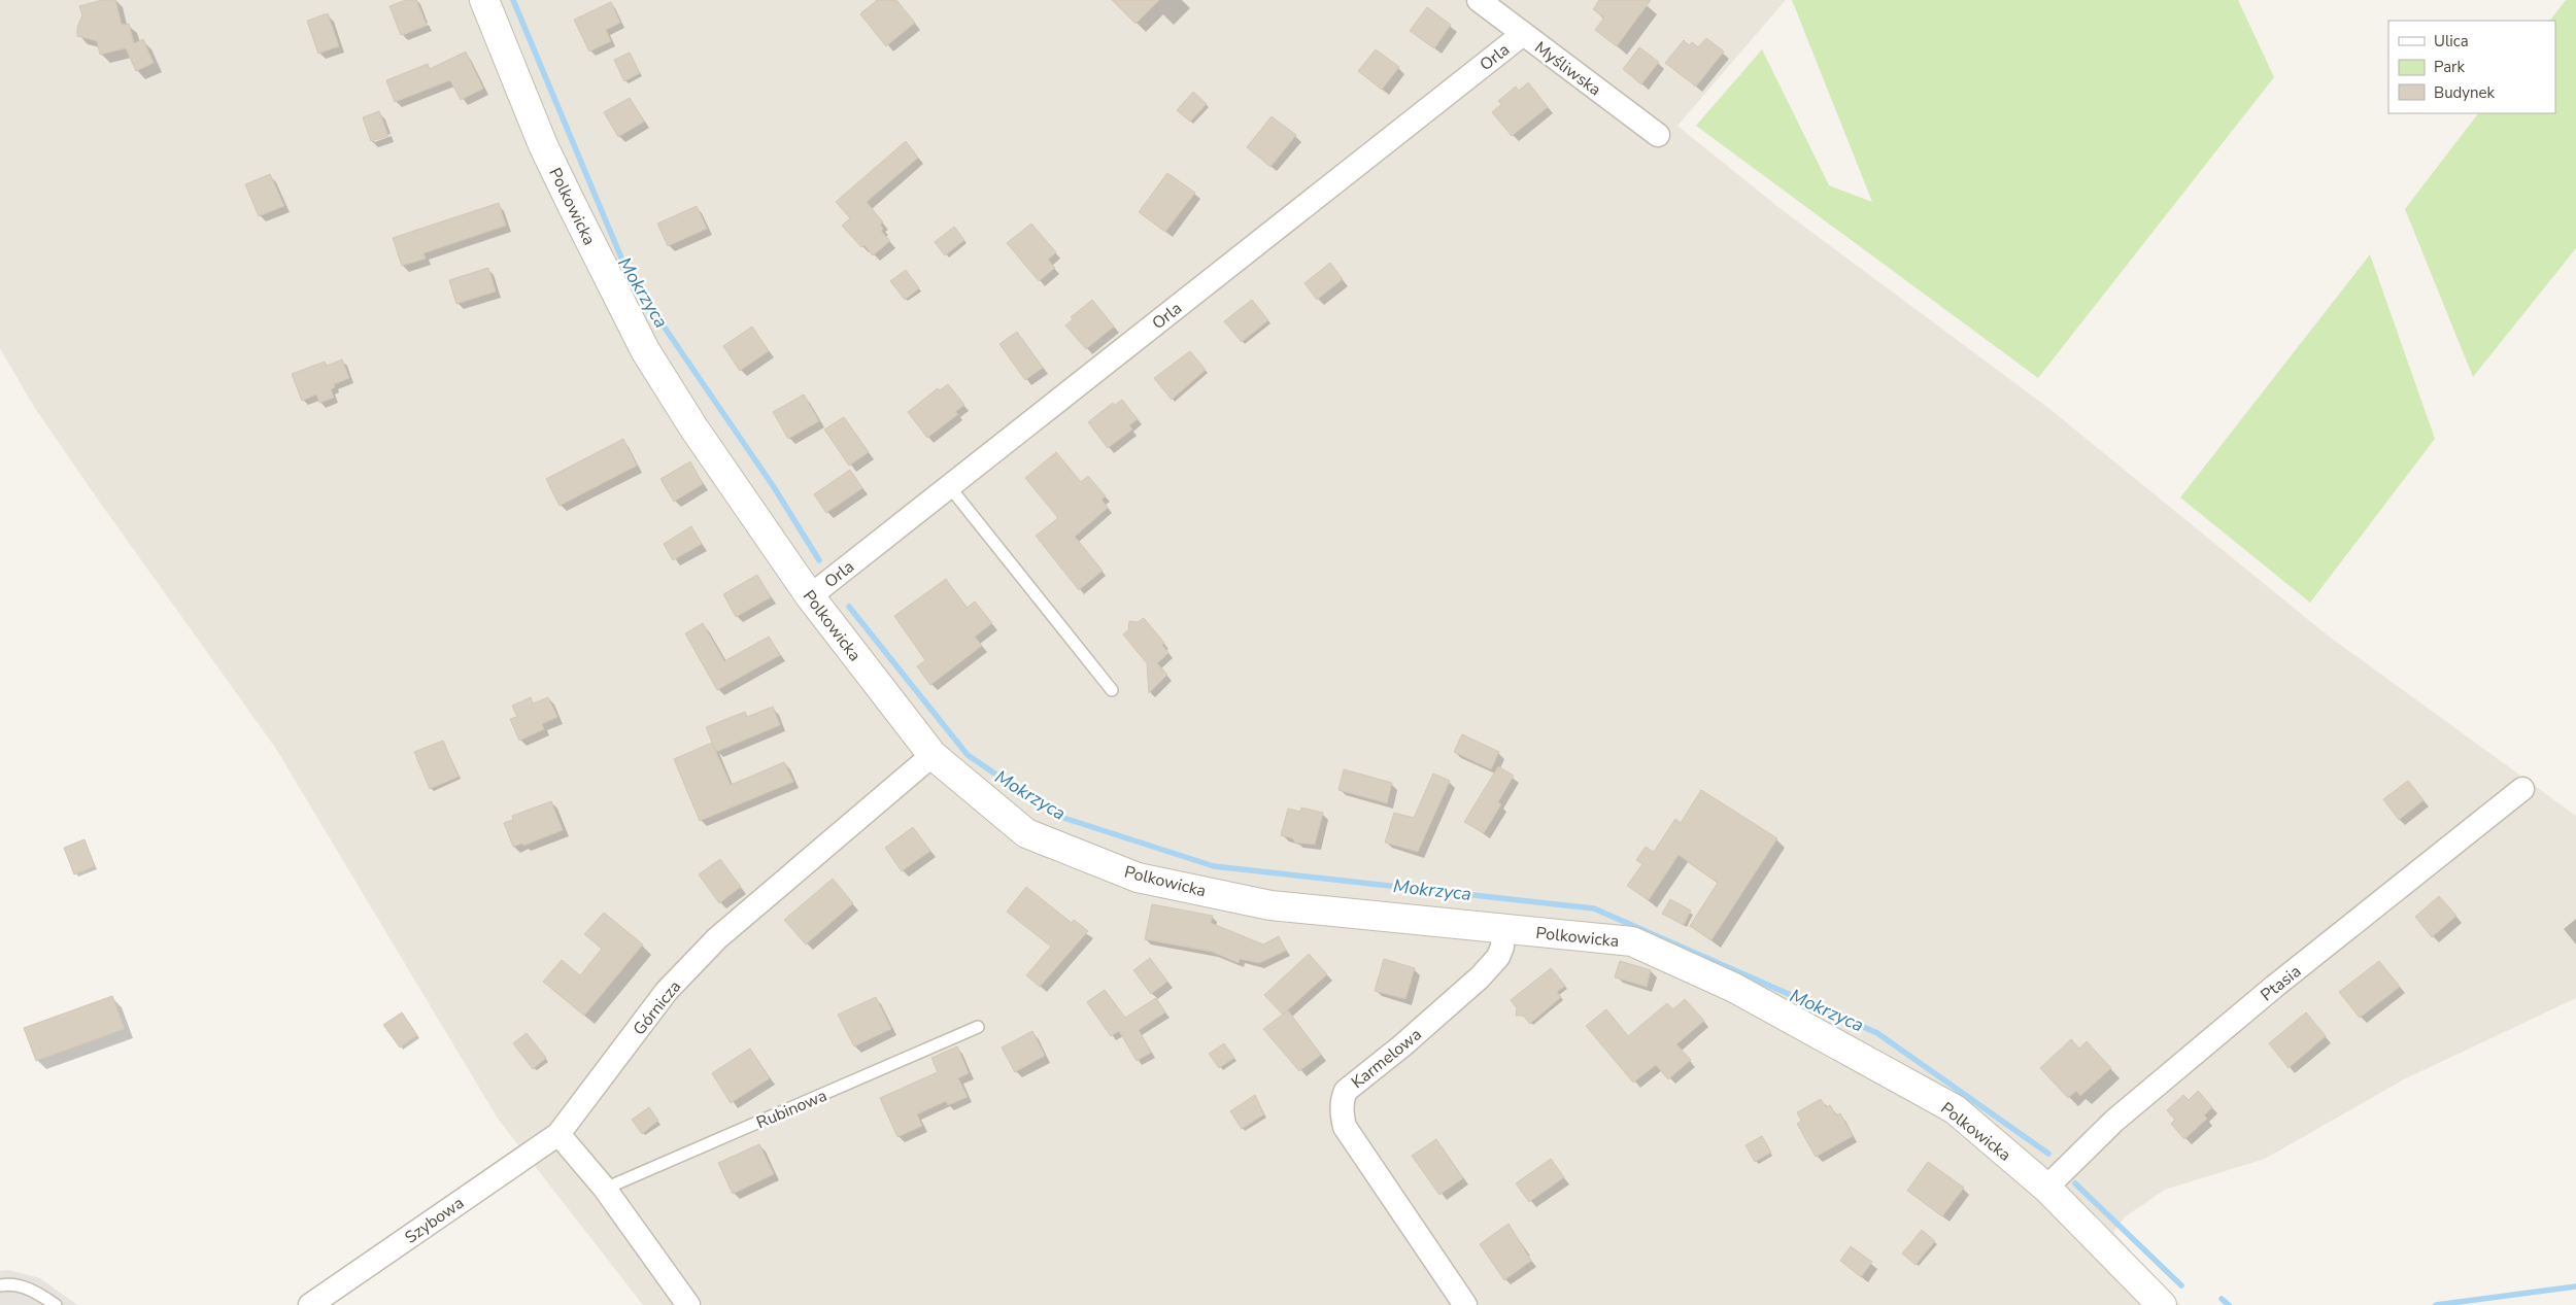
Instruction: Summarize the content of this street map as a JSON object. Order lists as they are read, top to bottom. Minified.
{"streets":{"street":["Orla","Myśliwska","Polkowicka","Ptasia","Górnicza","Karmelowa","Szybowa"],"lane":["Rubinowa"]},"crossings":[["Orla","Myśliwska"],["Orla","Polkowicka"],["Polkowicka","Ptasia"],["Polkowicka","Górnicza"],["Polkowicka","Karmelowa"],["Górnicza","Szybowa"]],"water":["Mokrzyca"],"legend":["Ulica","Park","Budynek"]}
